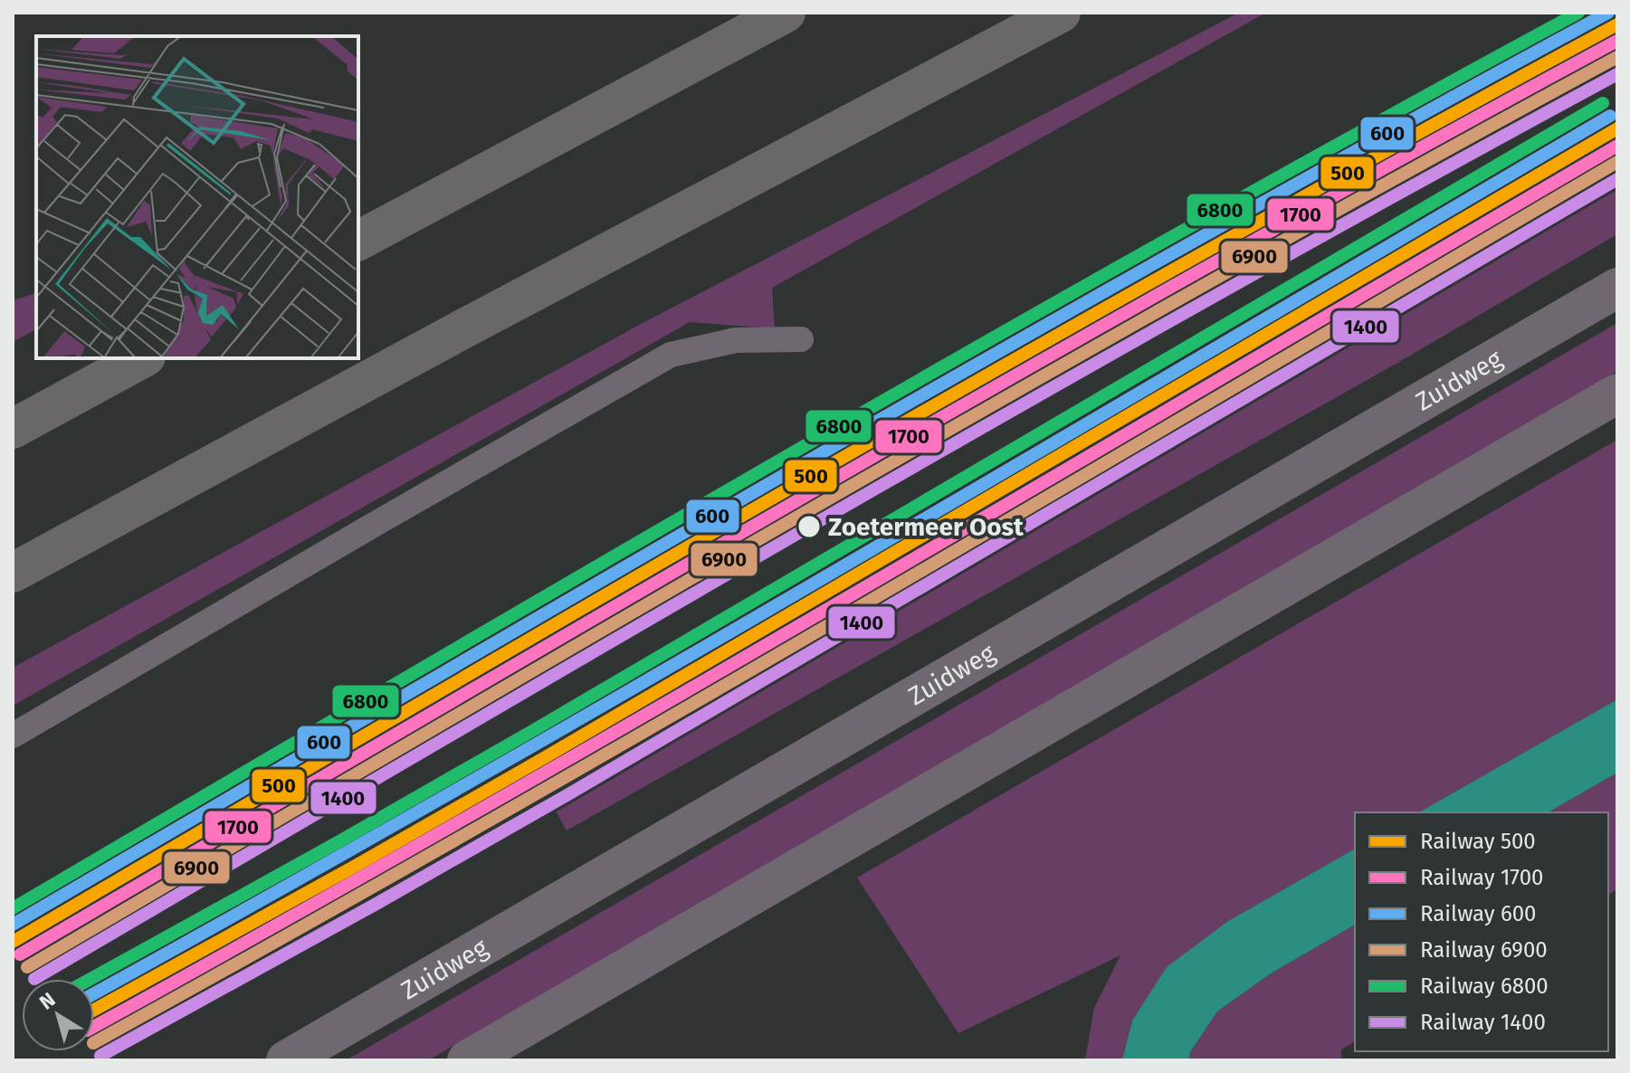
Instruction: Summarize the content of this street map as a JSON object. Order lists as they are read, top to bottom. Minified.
{"streets":{"main road":["Zuidweg"]},"places":["Zoetermeer Oost"],"lines":["rail line 600","rail line 6800","rail line 500","rail line 1700","rail line 6900","rail line 1400"],"legend":["Railway 500","Railway 1700","Railway 600","Railway 6900","Railway 6800","Railway 1400"],"north":"top left"}
